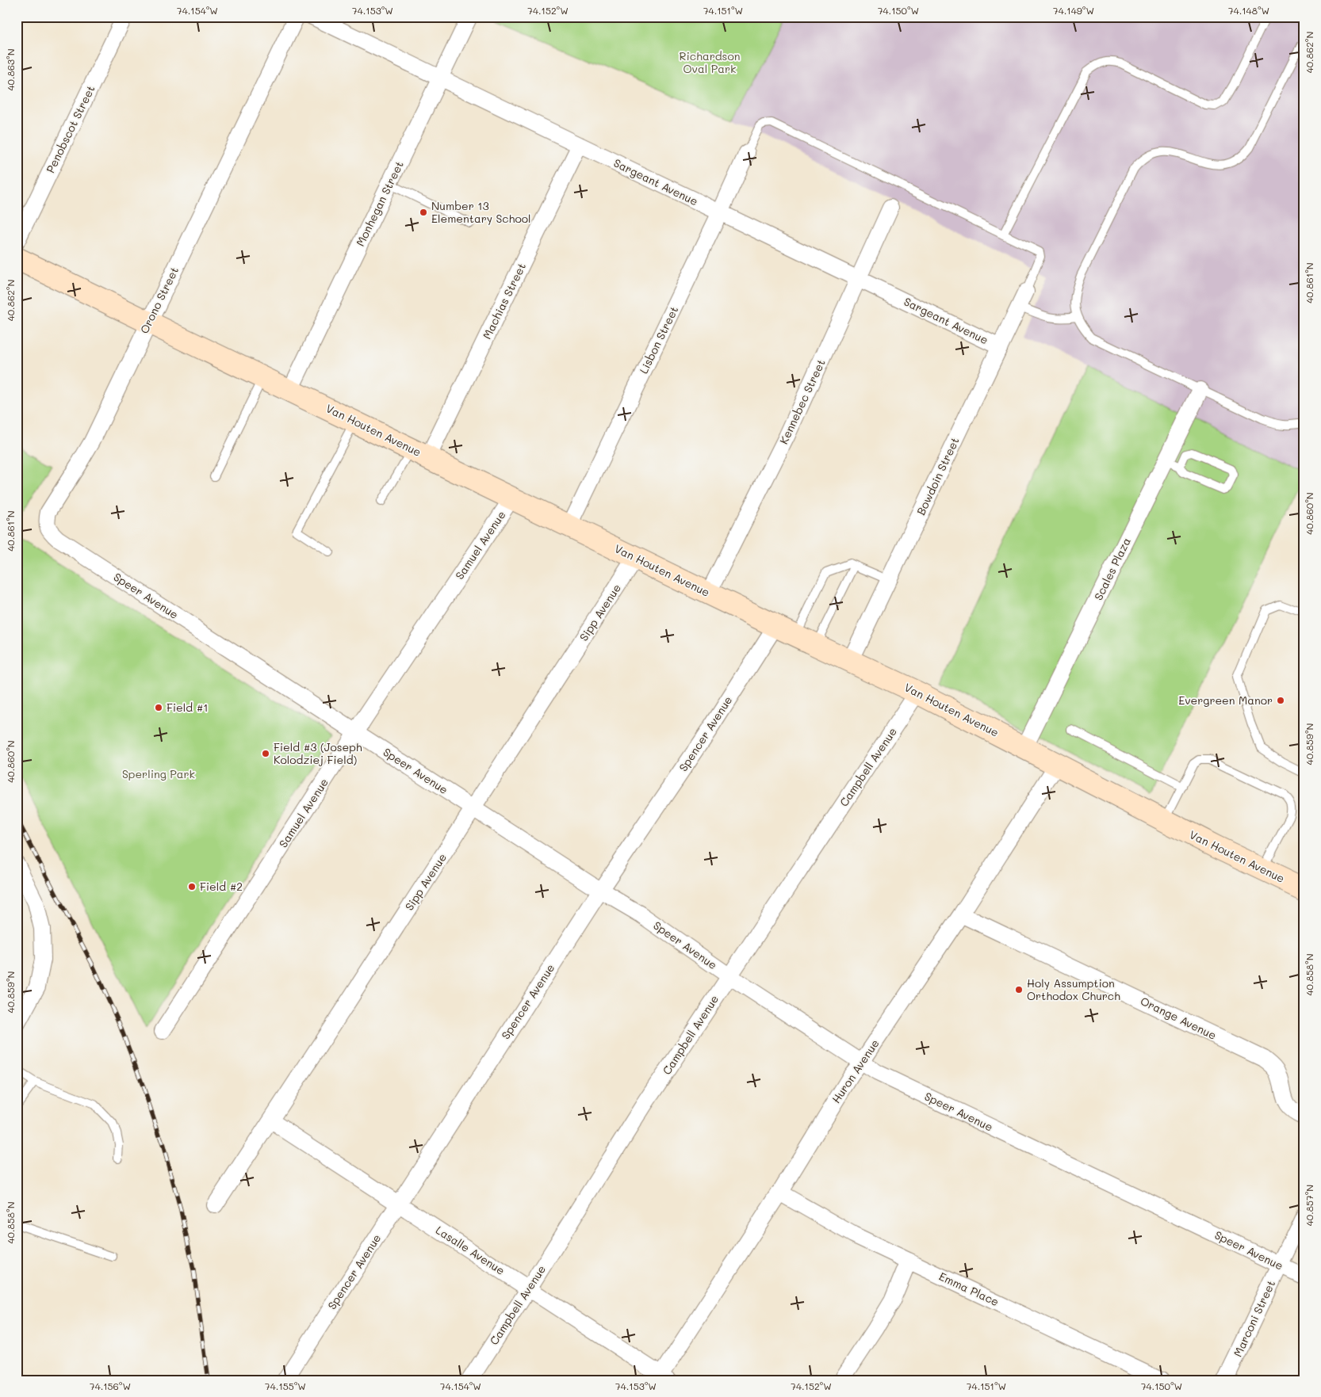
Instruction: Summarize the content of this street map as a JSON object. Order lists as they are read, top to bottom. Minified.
{"streets":{"main road":["Van Houten Avenue"],"street":["Penobscot Street","Sargeant Avenue","Monhegan Street","Orono Street","Machias Street","Lisbon Street","Kennebec Street","Bowdoin Street","Samuel Avenue","Scales Plaza","Speer Avenue","Sipp Avenue","Spencer Avenue","Campbell Avenue","Orange Avenue","Huron Avenue","Lasalle Avenue","Emma Place","Marconi Street"]},"crossings":[["Sargeant Avenue","Monhegan Street"],["Sargeant Avenue","Machias Street"],["Sargeant Avenue","Lisbon Street"],["Sargeant Avenue","Kennebec Street"],["Sargeant Avenue","Bowdoin Street"],["Monhegan Street","Van Houten Avenue"],["Orono Street","Van Houten Avenue"],["Orono Street","Speer Avenue"],["Machias Street","Van Houten Avenue"],["Lisbon Street","Van Houten Avenue"],["Kennebec Street","Van Houten Avenue"],["Van Houten Avenue","Bowdoin Street"],["Van Houten Avenue","Samuel Avenue"],["Van Houten Avenue","Scales Plaza"],["Van Houten Avenue","Sipp Avenue"],["Van Houten Avenue","Spencer Avenue"],["Van Houten Avenue","Campbell Avenue"],["Van Houten Avenue","Huron Avenue"],["Samuel Avenue","Speer Avenue"],["Speer Avenue","Sipp Avenue"],["Speer Avenue","Spencer Avenue"],["Speer Avenue","Campbell Avenue"],["Speer Avenue","Huron Avenue"],["Speer Avenue","Marconi Street"],["Sipp Avenue","Lasalle Avenue"],["Spencer Avenue","Lasalle Avenue"],["Campbell Avenue","Lasalle Avenue"],["Orange Avenue","Huron Avenue"],["Huron Avenue","Lasalle Avenue"],["Huron Avenue","Emma Place"]],"parks":["Richardson Oval Park","Sperling Park"],"places":["Number 13 Elementary School","Evergreen Manor","Field #1","Field #3 (Joseph Kolodziej Field)","Field #2","Holy Assumption Orthodox Church"],"coordinates":["74.154°W","74.153°W","74.152°W","74.151°W","74.150°W","74.149°W","74.148°W","40.862°N","40.863°N","40.861°N","40.860°N","40.859°N","40.858°N","40.857°N","74.156°W","74.155°W"]}
